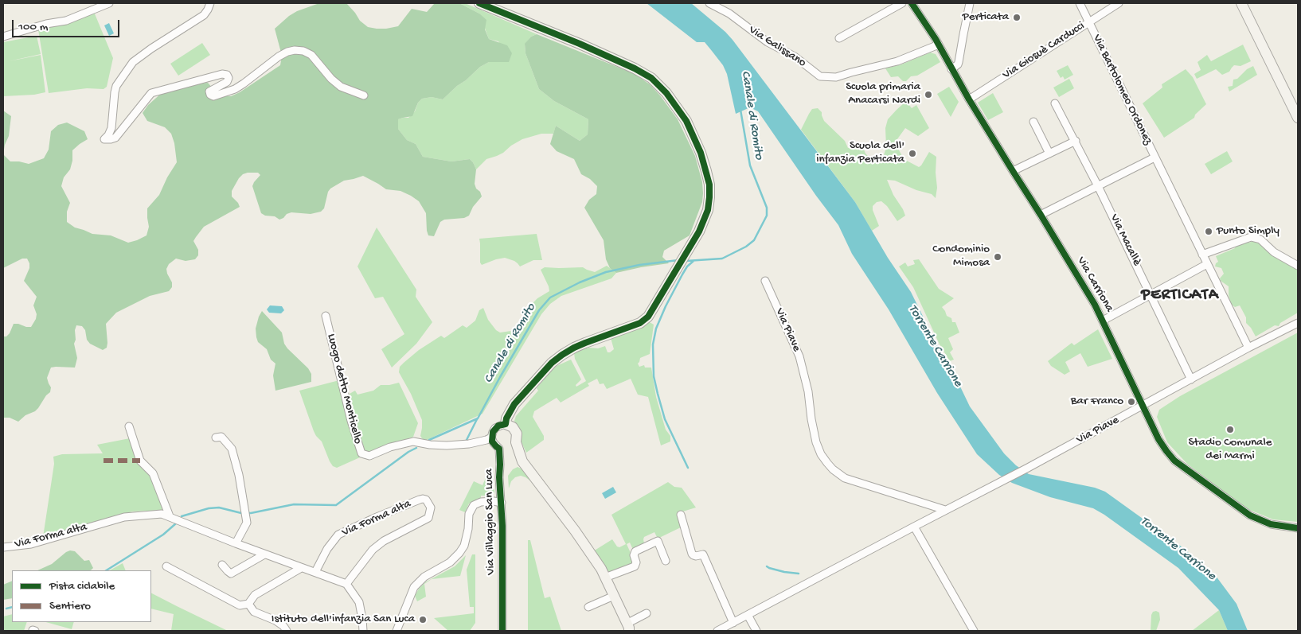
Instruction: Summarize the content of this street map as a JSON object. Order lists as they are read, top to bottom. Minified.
{"streets":{"street":["Via Galissano","Via Giosuè Carducci","Via Bartolomeo Ordonez","Via Macallè","Via Carriona","Via Piave","Luogo detto Monticello","Via Forma alta","Via Villaggio San Luca"]},"crossings":[["Via Galissano","Via Carriona"],["Via Giosuè Carducci","Via Bartolomeo Ordonez"],["Via Giosuè Carducci","Via Carriona"],["Via Bartolomeo Ordonez","Via Macallè"],["Via Bartolomeo Ordonez","Via Carriona"],["Via Bartolomeo Ordonez","Via Piave"],["Via Macallè","Via Piave"],["Via Carriona","Via Piave"],["Luogo detto Monticello","Via Villaggio San Luca"]],"districts":["PERTICATA"],"water":["Canale di Romito","Torrente Carrione"],"places":["Perticata","Scuola primaria Anacarsi Nardi","Scuola dell' infanzia Perticata","Punto Simply","Condominio Mimosa","Bar Franco","Stadio Comunale dei Marmi","Istituto dell'infanzia San Luca"],"legend":["Pista ciclabile","Sentiero"],"scale_bar":"100 m"}
